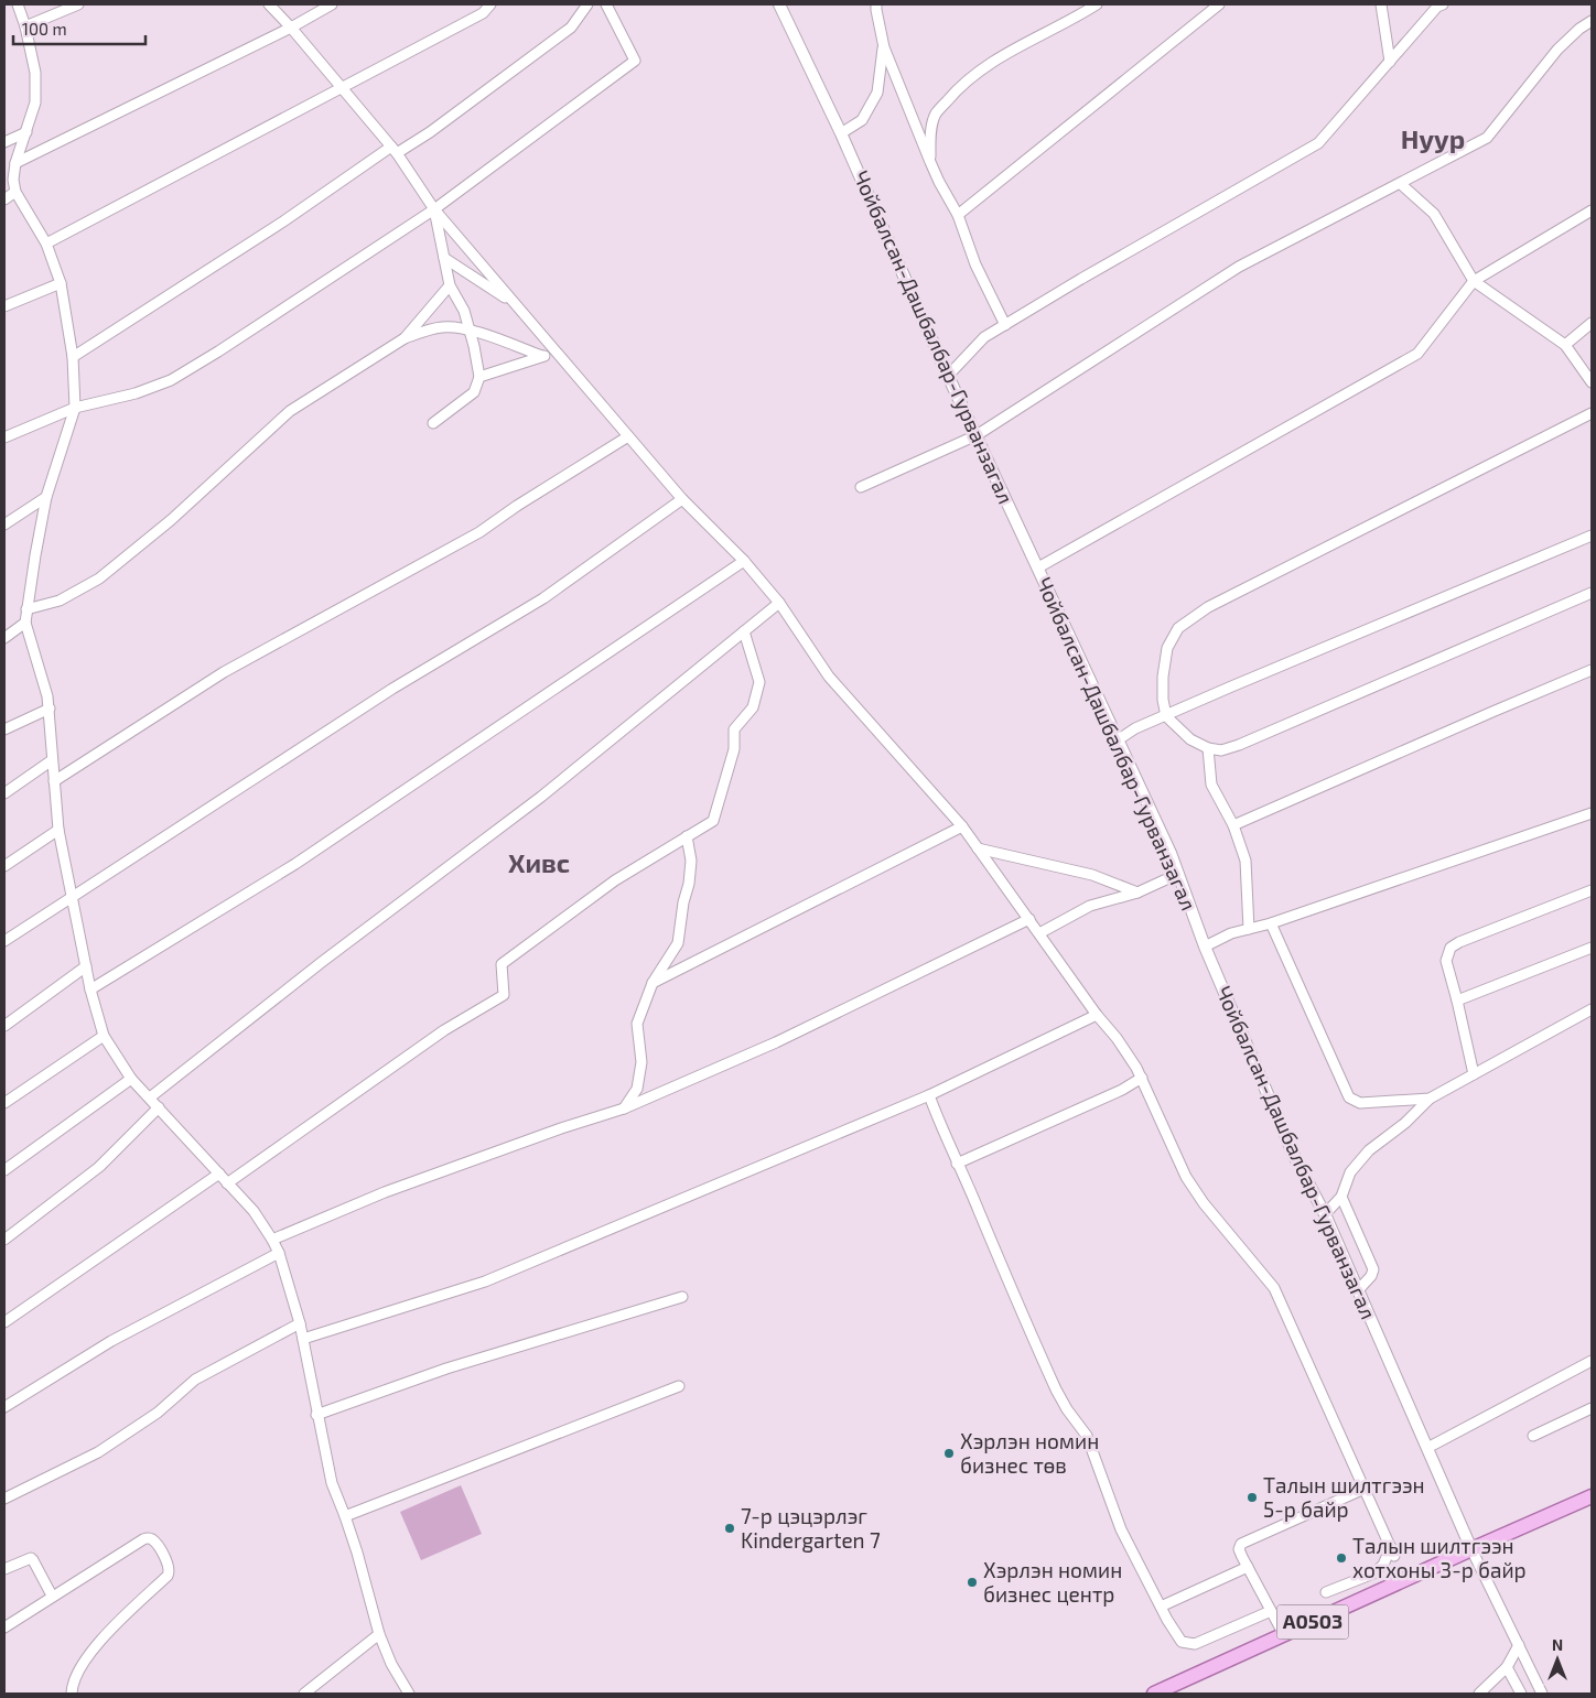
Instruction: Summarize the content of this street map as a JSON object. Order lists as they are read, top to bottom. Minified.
{"streets":{"main road":["A0503"],"street":["Чойбалсан-Дашбалбар-Гурванзагал"]},"crossings":[["Чойбалсан-Дашбалбар-Гурванзагал","A0503"]],"districts":["Нуур","Хивс"],"places":["Хэрлэн номин бизнес төв","Талын шилтгээн 5-р байр","7-р цэцэрлэг Kindergarten 7","Талын шилтгээн хотхоны 3-р байр","Хэрлэн номин бизнес центр"],"scale_bar":"100 m","north":"top"}
